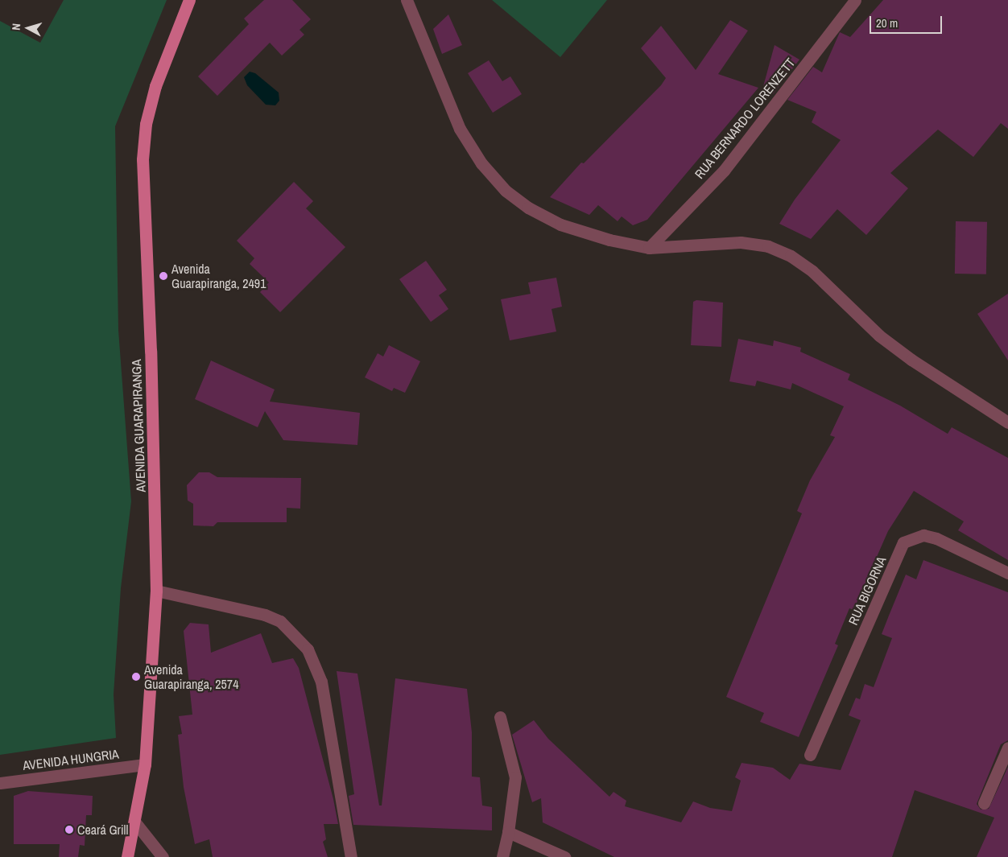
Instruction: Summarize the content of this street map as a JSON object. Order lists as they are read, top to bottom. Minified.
{"streets":{"main road":["AVENIDA GUARAPIRANGA"],"street":["RUA BERNARDO LORENZETT","RUA BIGORNA","AVENIDA HUNGRIA"]},"crossings":[["AVENIDA GUARAPIRANGA","AVENIDA HUNGRIA"]],"places":["Avenida Guarapiranga, 2491","Avenida Guarapiranga, 2574","Ceará Grill"],"scale_bar":"20 m","north":"left"}
